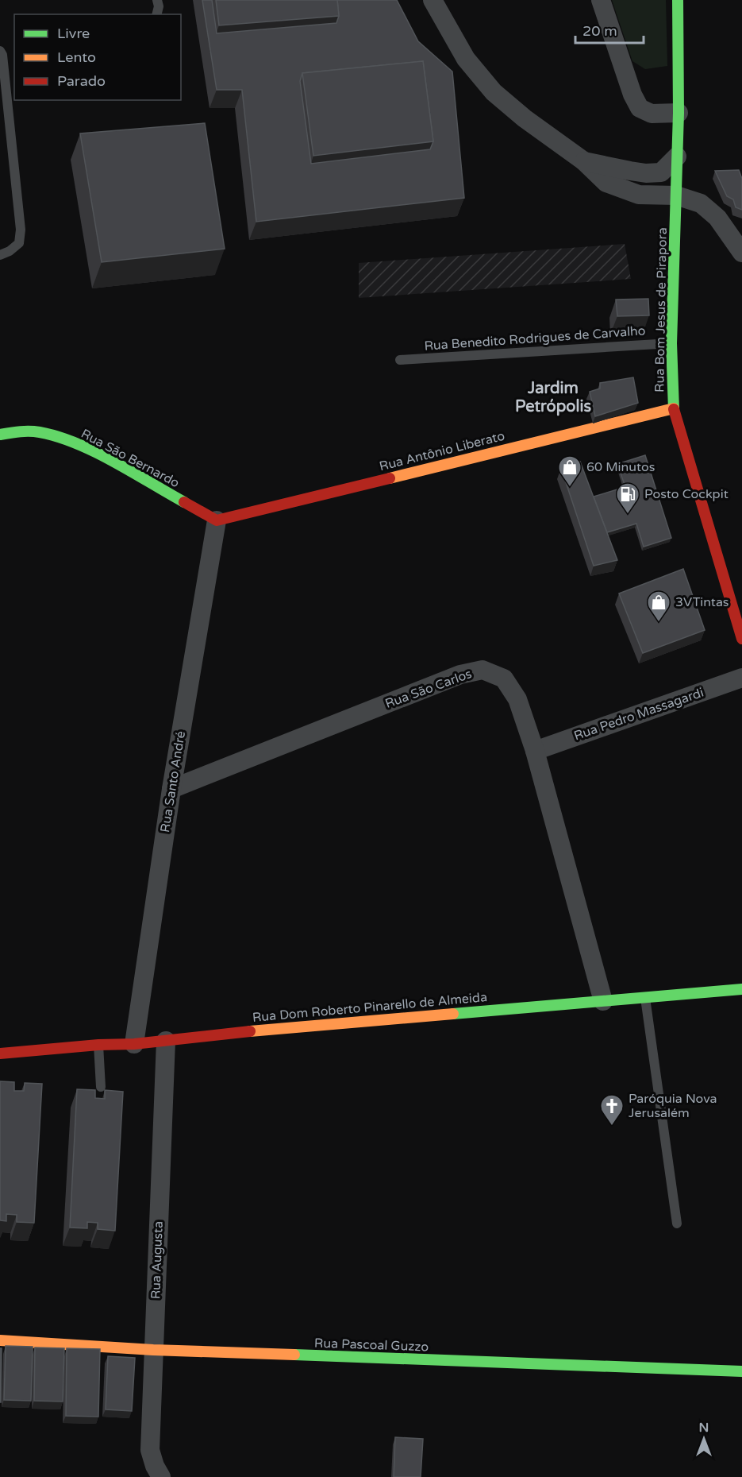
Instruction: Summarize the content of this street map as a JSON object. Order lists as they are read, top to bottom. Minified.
{"streets":{"street":["Rua Bom Jesus de Pirapora","Rua Antônio Liberato","Rua São Bernardo","Rua São Carlos","Rua Pedro Massagardi","Rua Santo André","Rua Dom Roberto Pinarello de Almeida","Rua Augusta","Rua Pascoal Guzzo"],"lane":["Rua Benedito Rodrigues de Carvalho"]},"crossings":[["Rua Bom Jesus de Pirapora","Rua Benedito Rodrigues de Carvalho"],["Rua Bom Jesus de Pirapora","Rua Antônio Liberato"],["Rua Antônio Liberato","Rua São Bernardo"],["Rua Antônio Liberato","Rua Santo André"],["Rua São Bernardo","Rua Santo André"],["Rua São Carlos","Rua Pedro Massagardi"],["Rua São Carlos","Rua Santo André"],["Rua São Carlos","Rua Dom Roberto Pinarello de Almeida"],["Rua Santo André","Rua Dom Roberto Pinarello de Almeida"],["Rua Dom Roberto Pinarello de Almeida","Rua Augusta"],["Rua Augusta","Rua Pascoal Guzzo"]],"districts":["Jardim Petrópolis"],"places":{"shop":["60 Minutos","3VTintas"],"fuel station":["Posto Cockpit"],"church":["Paróquia Nova Jerusalém"]},"legend":["Livre","Lento","Parado"],"scale_bar":"20 m","north":"top"}
